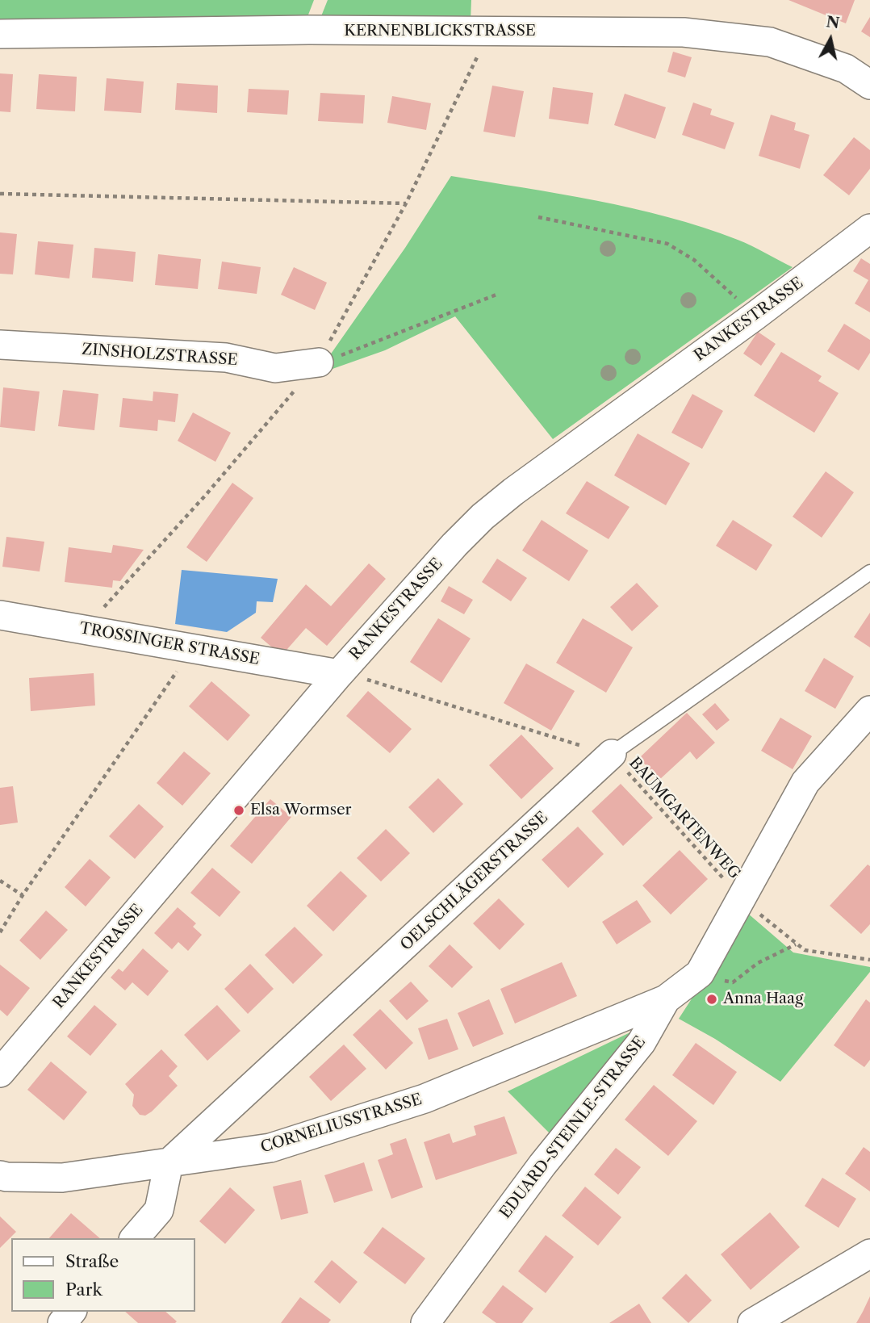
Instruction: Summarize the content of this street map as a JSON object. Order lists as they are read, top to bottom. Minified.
{"streets":{"street":["KERNENBLICKSTRASSE","RANKESTRASSE","ZINSHOLZSTRASSE","TROSSINGER STRASSE","OELSCHLÄGERSTRASSE","CORNELIUSSTRASSE","EDUARD-STEINLE-STRASSE"],"path":["BAUMGARTENWEG"]},"crossings":[["RANKESTRASSE","TROSSINGER STRASSE"],["RANKESTRASSE","BAUMGARTENWEG"],["TROSSINGER STRASSE","BAUMGARTENWEG"],["BAUMGARTENWEG","OELSCHLÄGERSTRASSE"],["BAUMGARTENWEG","EDUARD-STEINLE-STRASSE"],["OELSCHLÄGERSTRASSE","CORNELIUSSTRASSE"],["CORNELIUSSTRASSE","EDUARD-STEINLE-STRASSE"]],"places":["Elsa Wormser","Anna Haag"],"legend":["Straße","Park"],"north":"top"}
